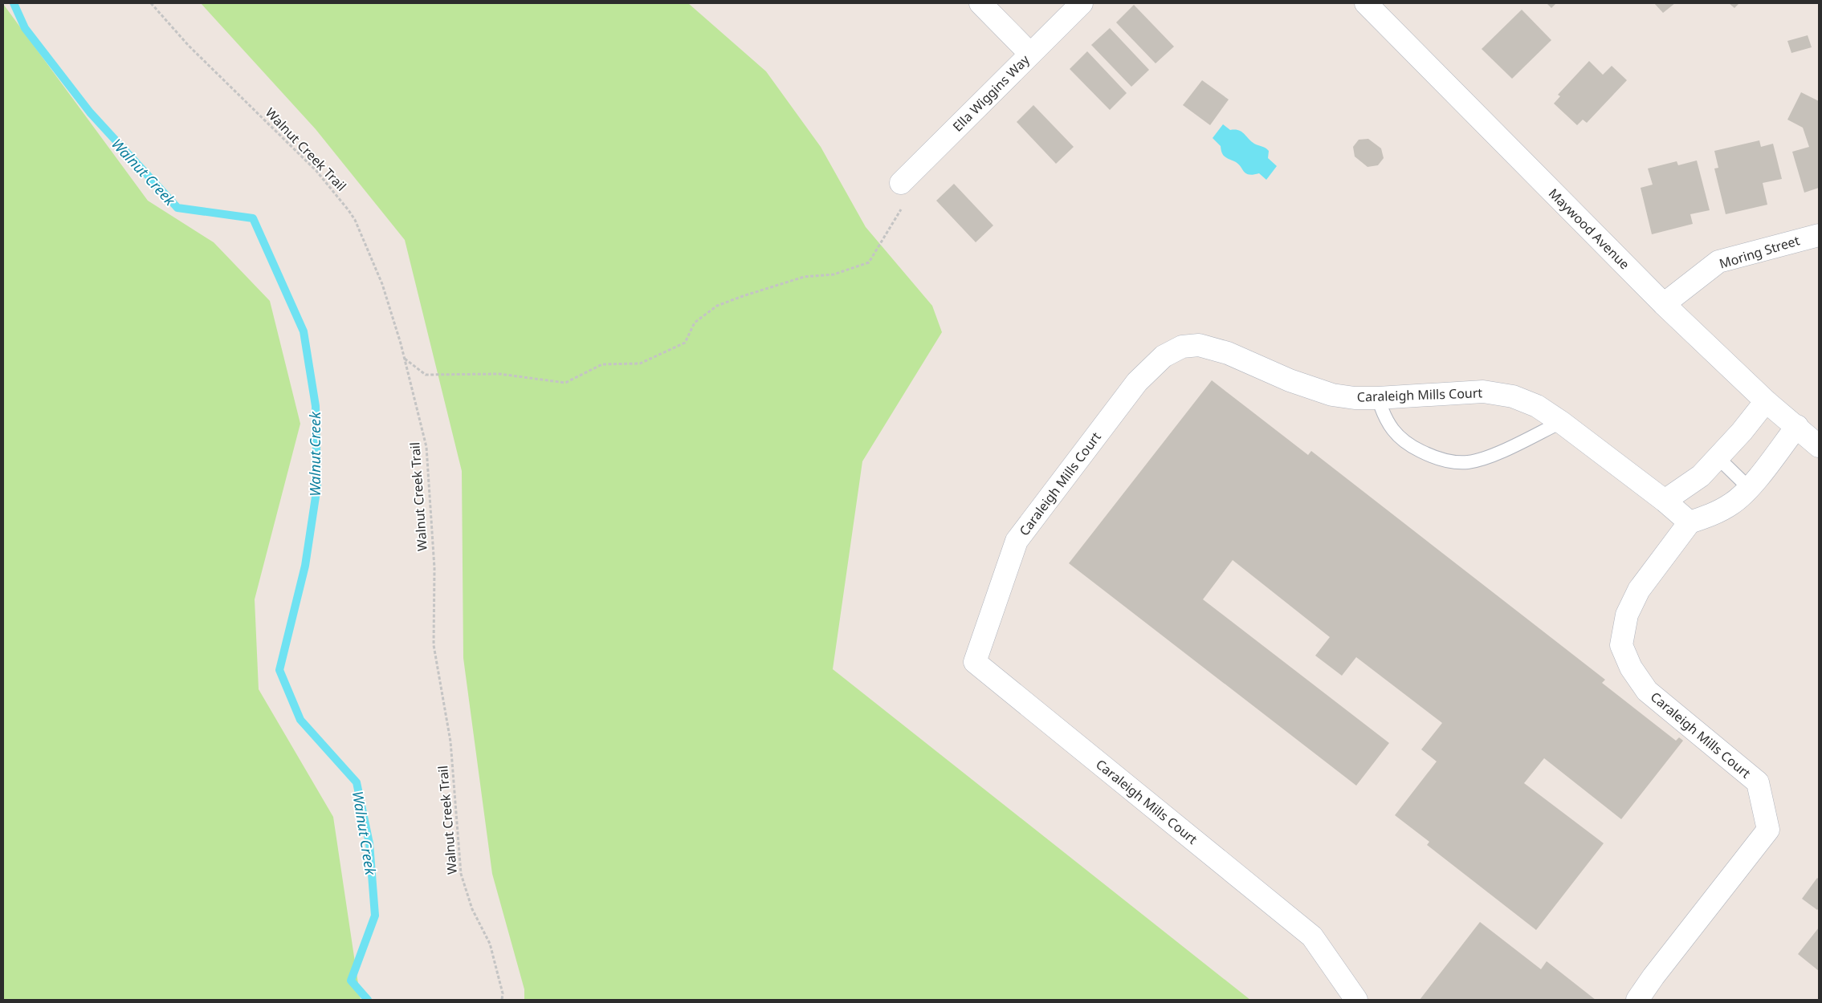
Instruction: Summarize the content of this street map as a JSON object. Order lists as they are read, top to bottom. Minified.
{"streets":{"street":["Ella Wiggins Way","Maywood Avenue","Moring Street","Caraleigh Mills Court"],"path":["Walnut Creek Trail"]},"crossings":[["Maywood Avenue","Moring Street"]],"water":["Walnut Creek"]}
